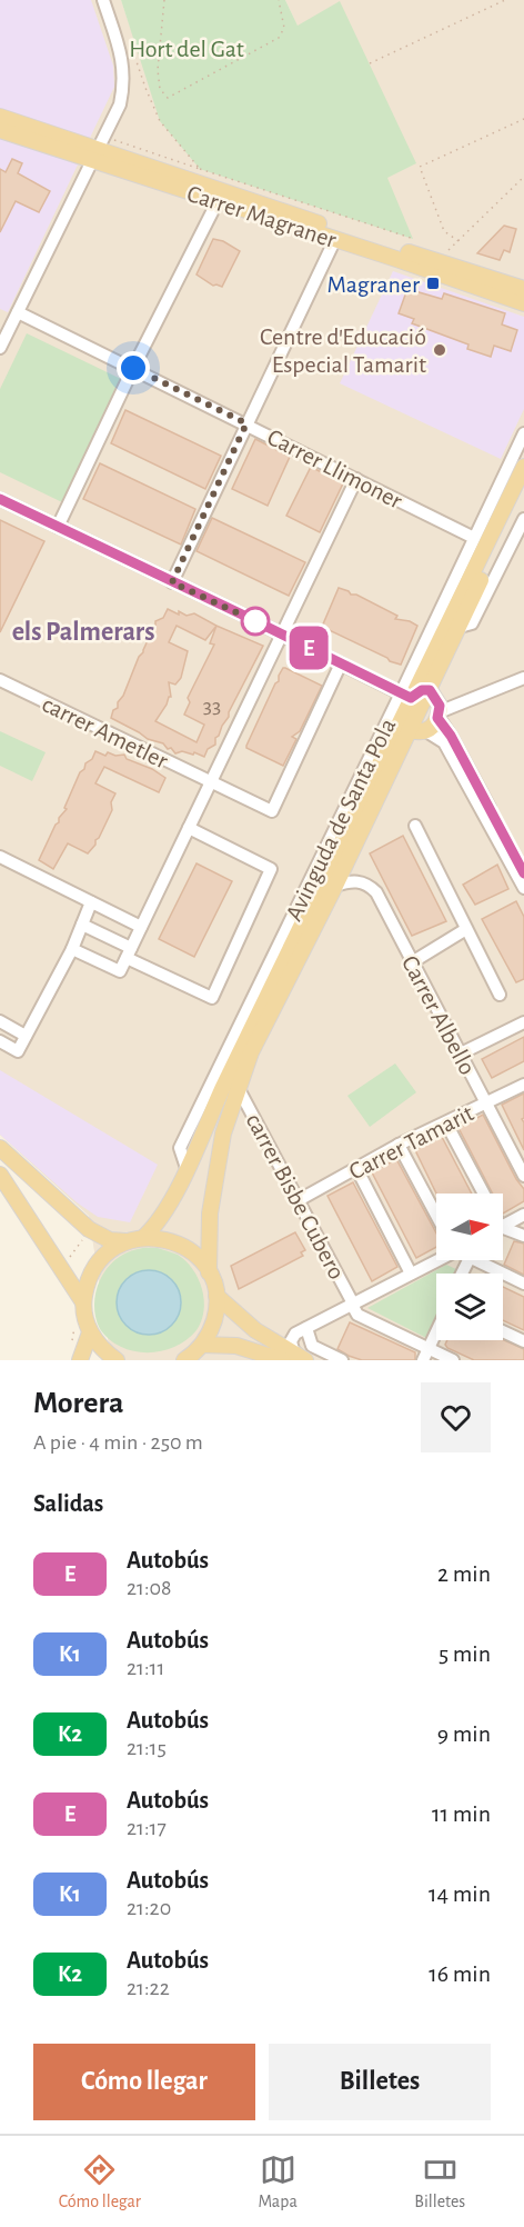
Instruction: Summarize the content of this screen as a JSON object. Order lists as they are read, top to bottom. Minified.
{"streets":{"main road":["Carrer Magraner","Avinguda de Santa Pola"],"street":["Carrer Llimoner","carrer Ametler","Carrer Albello","Carrer Tamarit","carrer Bisbe Cubero"]},"crossings":[["Carrer Llimoner","Avinguda de Santa Pola"],["Avinguda de Santa Pola","Carrer Albello"],["Avinguda de Santa Pola","carrer Bisbe Cubero"],["Carrer Albello","Carrer Tamarit"],["Carrer Tamarit","carrer Bisbe Cubero"]],"districts":["els Palmerars"],"parks":["Hort del Gat"],"places":{"transit":["Magraner"],"other":["Centre d'Educació Especial Tamarit"]},"lines":["bus line E"],"house_numbers":["33"],"north":"right","page":{"on_map":"E","heading":[["Morera","A pie · 4 min · 250 m"],"Salidas"],"list":[{"mark":"E","name":"Autobús","note":"21:08","value":"2 min"},{"mark":"K1","name":"Autobús","note":"21:11","value":"5 min"},{"mark":"K2","name":"Autobús","note":"21:15","value":"9 min"},{"mark":"E","name":"Autobús","note":"21:17","value":"11 min"},{"mark":"K1","name":"Autobús","note":"21:20","value":"14 min"},{"mark":"K2","name":"Autobús","note":"21:22","value":"16 min"}],"buttons":["Cómo llegar","Billetes"],"tabs":["Cómo llegar","Mapa","Billetes"]}}
